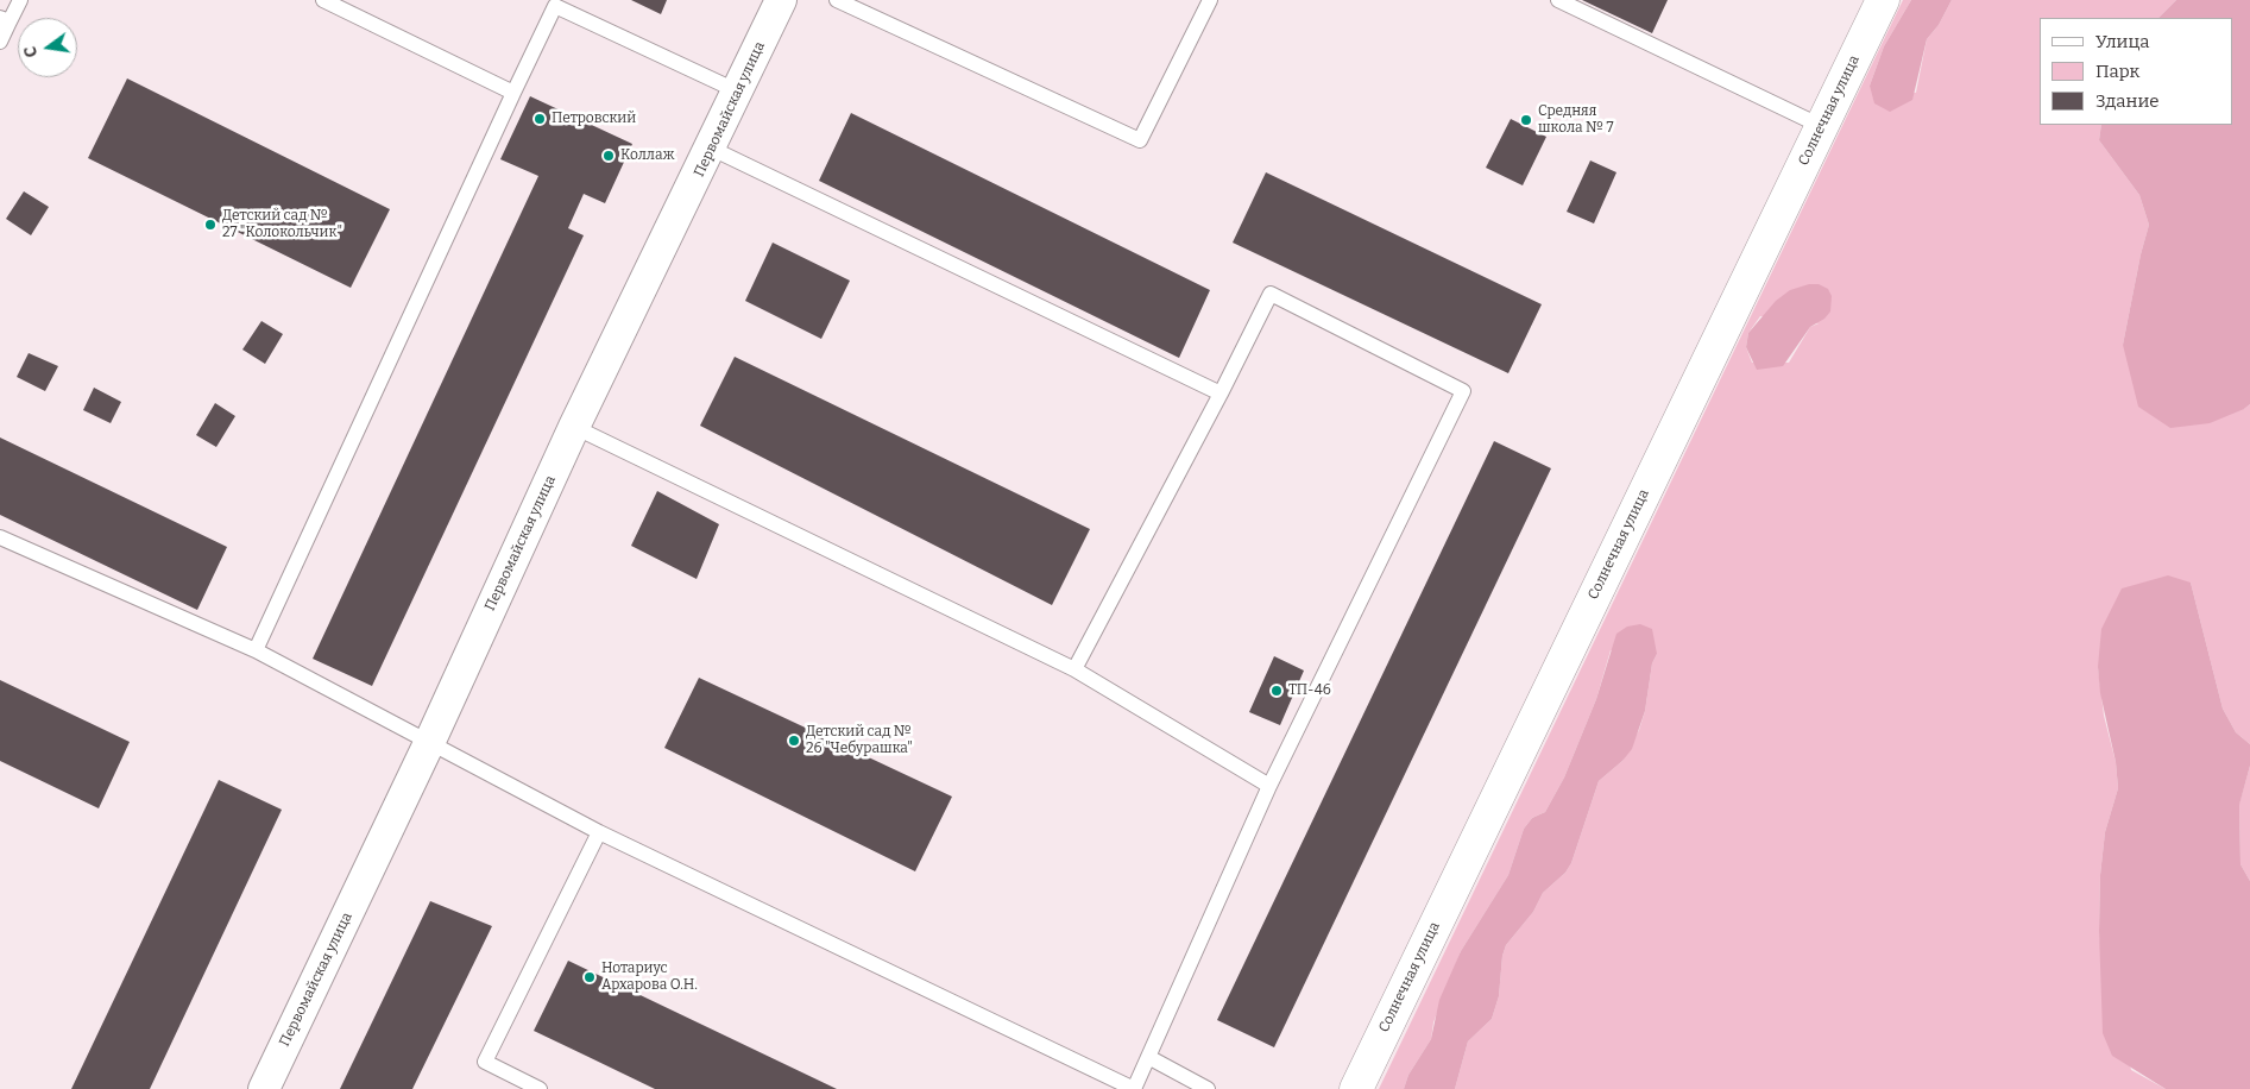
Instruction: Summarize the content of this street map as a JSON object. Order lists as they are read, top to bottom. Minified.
{"streets":{"street":["Первомайская улица","Солнечная улица"]},"places":["Петровский","Средняя школа № 7","Коллаж","Детский сад № 27 \"Колокольчик\"","ТП-46","Детский сад № 26 \"Чебурашка\"","Нотариус Архарова О.Н."],"legend":["Улица","Парк","Здание"],"north":"left"}
